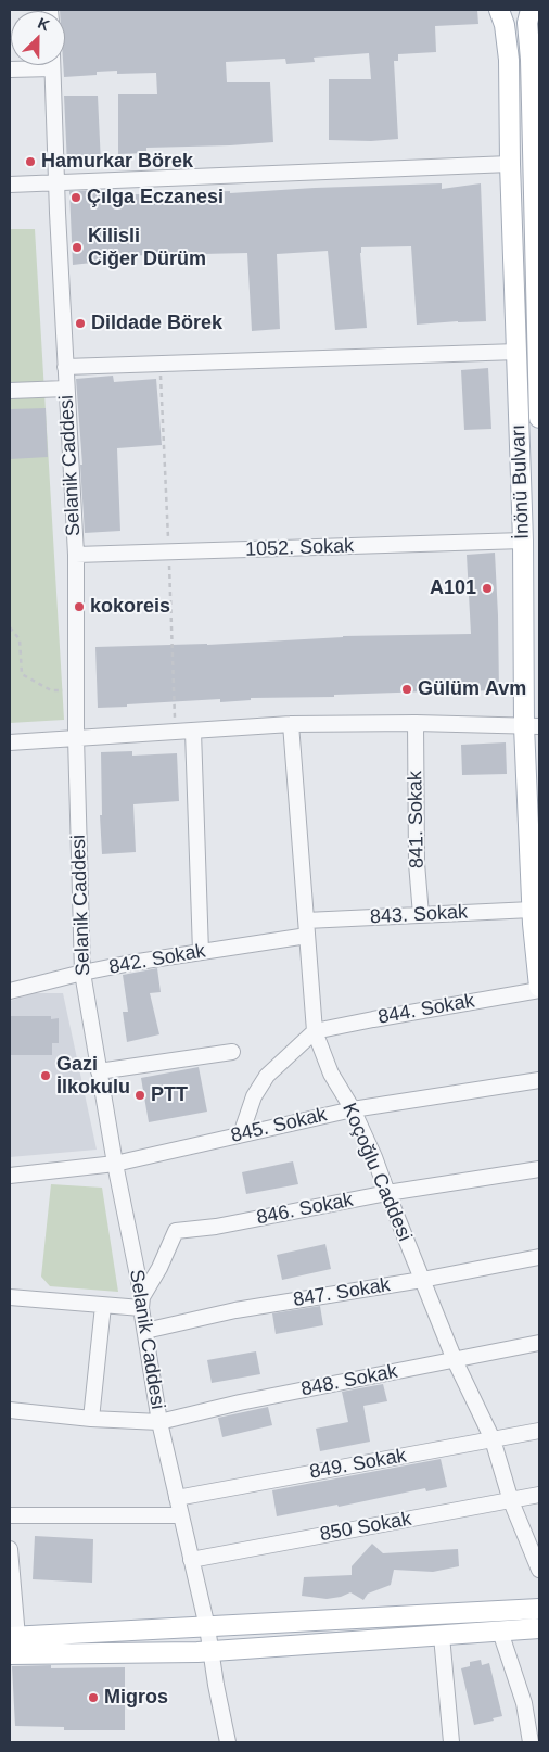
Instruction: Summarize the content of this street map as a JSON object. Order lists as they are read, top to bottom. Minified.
{"streets":{"main road":["İnönü Bulvarı"],"street":["Selanik Caddesi","1052. Sokak","841. Sokak","843. Sokak","842. Sokak","844. Sokak","845. Sokak","Koçoğlu Caddesi","846. Sokak","847. Sokak","848. Sokak","849. Sokak","850 Sokak"]},"crossings":[["Selanik Caddesi","1052. Sokak"],["Selanik Caddesi","842. Sokak"],["Selanik Caddesi","845. Sokak"],["Selanik Caddesi","846. Sokak"],["Selanik Caddesi","847. Sokak"],["Selanik Caddesi","848. Sokak"],["Selanik Caddesi","849. Sokak"],["Selanik Caddesi","850 Sokak"],["İnönü Bulvarı","1052. Sokak"],["İnönü Bulvarı","843. Sokak"],["İnönü Bulvarı","844. Sokak"],["841. Sokak","843. Sokak"],["843. Sokak","842. Sokak"],["843. Sokak","Koçoğlu Caddesi"],["842. Sokak","Koçoğlu Caddesi"],["844. Sokak","Koçoğlu Caddesi"],["845. Sokak","Koçoğlu Caddesi"],["Koçoğlu Caddesi","846. Sokak"],["Koçoğlu Caddesi","847. Sokak"],["Koçoğlu Caddesi","848. Sokak"],["Koçoğlu Caddesi","849. Sokak"],["Koçoğlu Caddesi","850 Sokak"]],"places":["Hamurkar Börek","Çılga Eczanesi","Kilisli Ciğer Dürüm","Dildade Börek","A101","kokoreis","Gülüm Avm","Gazi İlkokulu","PTT","Migros"],"north":"top right"}
